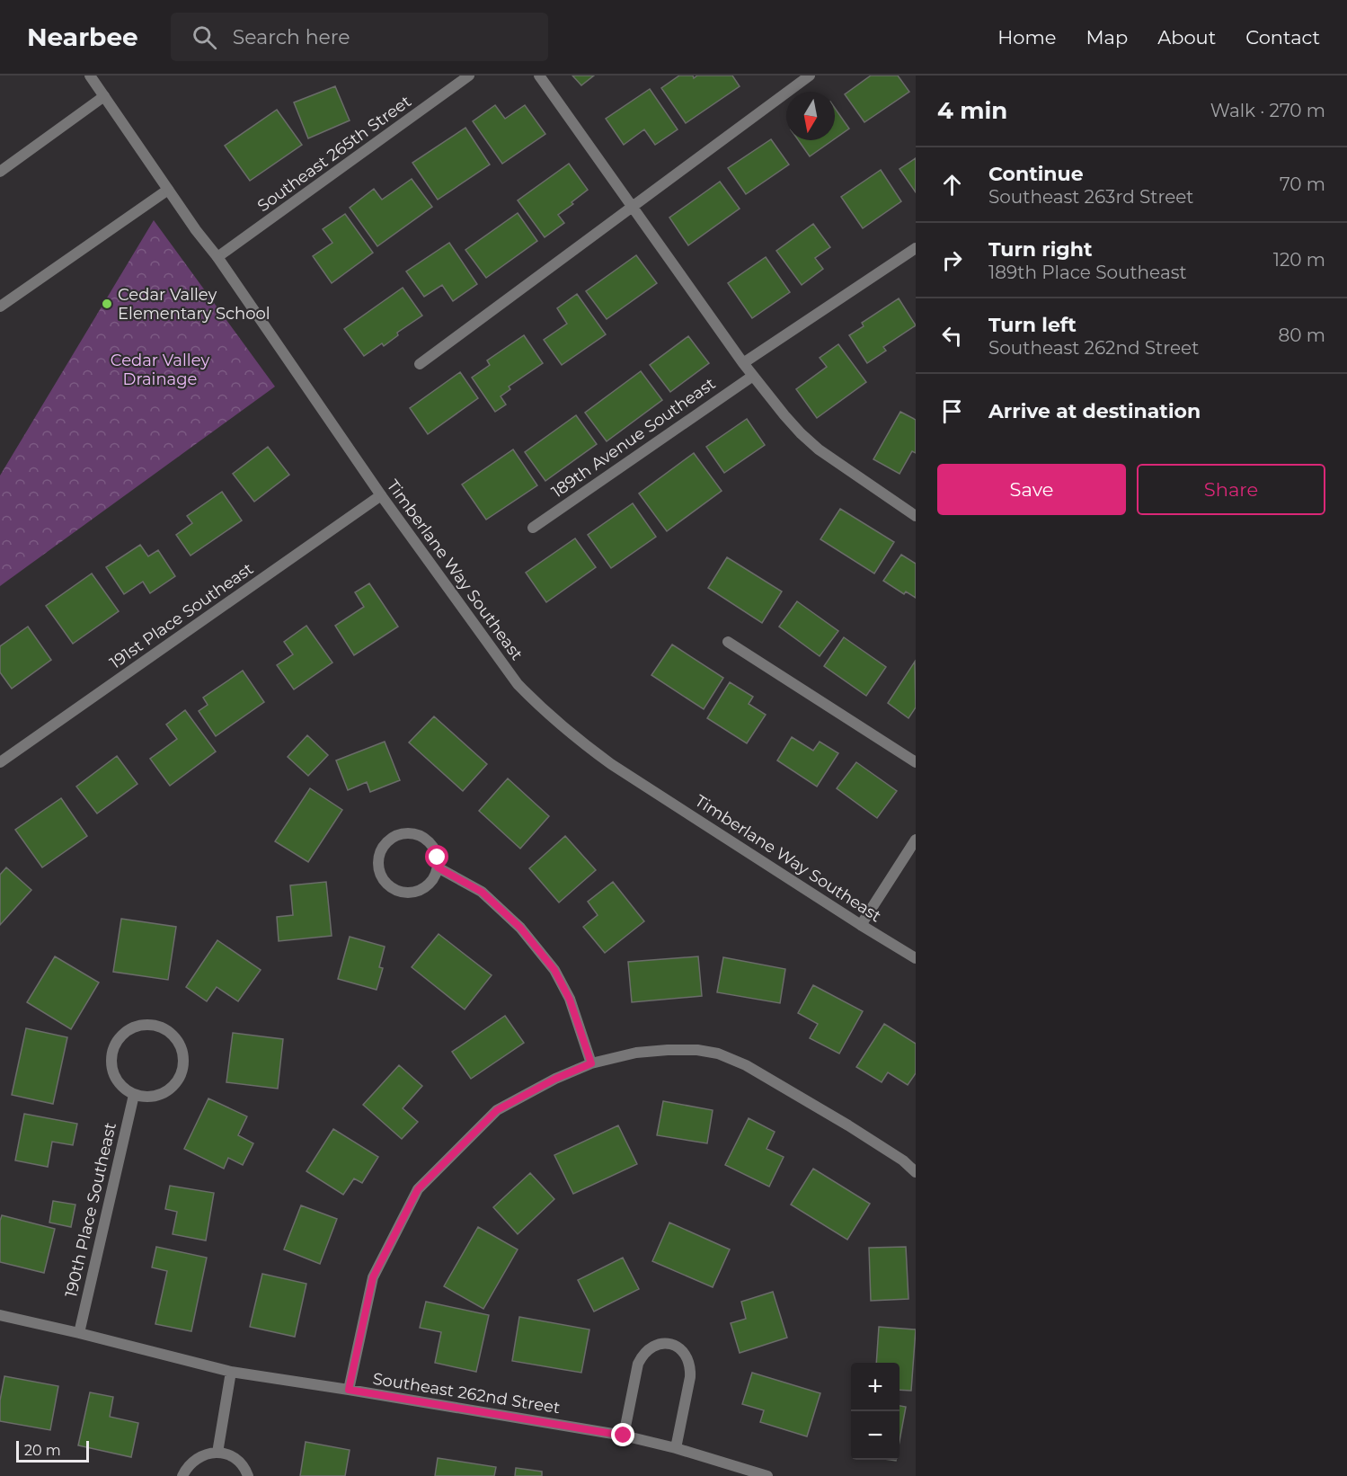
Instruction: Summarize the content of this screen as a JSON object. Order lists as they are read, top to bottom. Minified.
{"streets":{"street":["Southeast 265th Street","189th Avenue Southeast","Timberlane Way Southeast","191st Place Southeast","190th Place Southeast","Southeast 262nd Street"]},"crossings":[["Southeast 265th Street","Timberlane Way Southeast"],["Timberlane Way Southeast","191st Place Southeast"],["190th Place Southeast","Southeast 262nd Street"]],"parks":["Cedar Valley Drainage"],"places":["Cedar Valley Elementary School"],"scale_bar":"20 m","north":"bottom","page":{"header":"Nearbee","search":"Search here","nav":["Home","Map","About","Contact"],"heading":["4 min","Walk · 270 m"],"list":[["Continue","Southeast 263rd Street","70 m"],["Turn right","189th Place Southeast","120 m"],["Turn left","Southeast 262nd Street","80 m"],"Arrive at destination"],"buttons":["Save","Share"],"map_buttons":["+","−"],"scale":"20 m"}}
